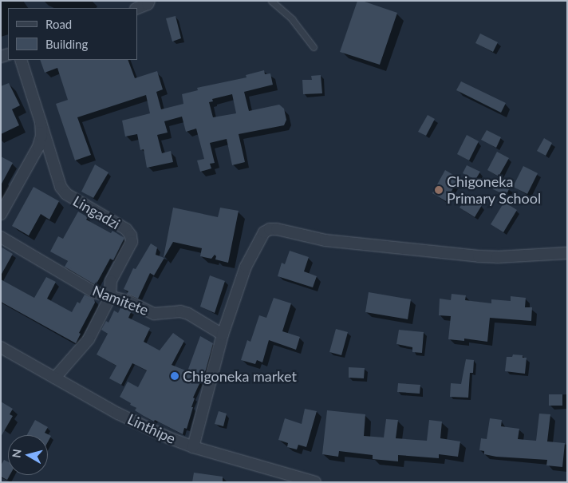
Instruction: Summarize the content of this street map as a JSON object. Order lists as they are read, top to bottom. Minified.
{"streets":{"street":["Lingadzi","Namitete","Linthipe"]},"crossings":[["Lingadzi","Namitete"],["Lingadzi","Linthipe"]],"places":["Chigoneka Primary School","Chigoneka market"],"legend":["Road","Building"],"north":"left"}
